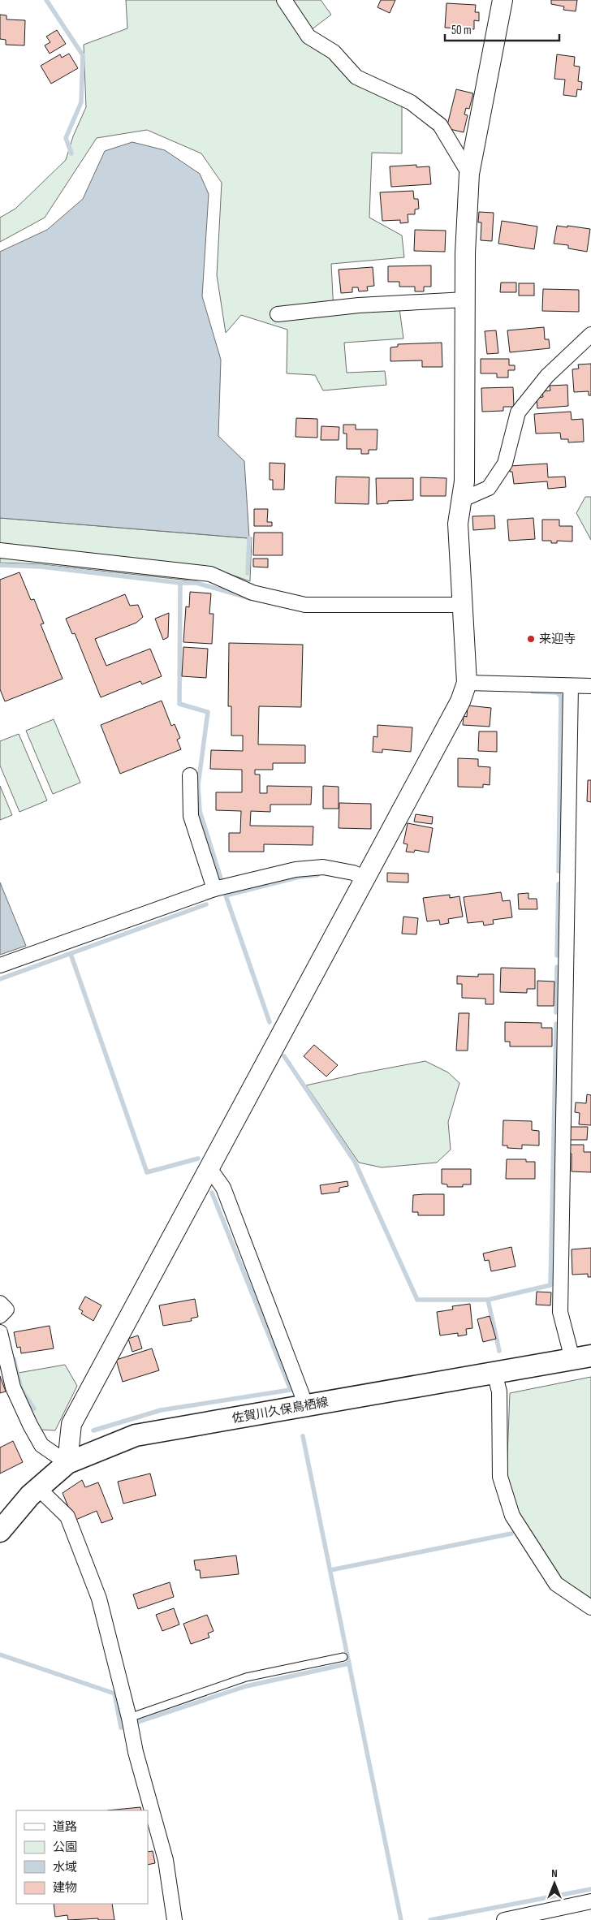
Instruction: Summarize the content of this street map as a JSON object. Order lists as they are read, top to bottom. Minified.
{"streets":{"main road":["佐賀川久保鳥栖線"]},"places":["来迎寺"],"legend":["道路","公園","水域","建物"],"scale_bar":"50 m","north":"top"}
